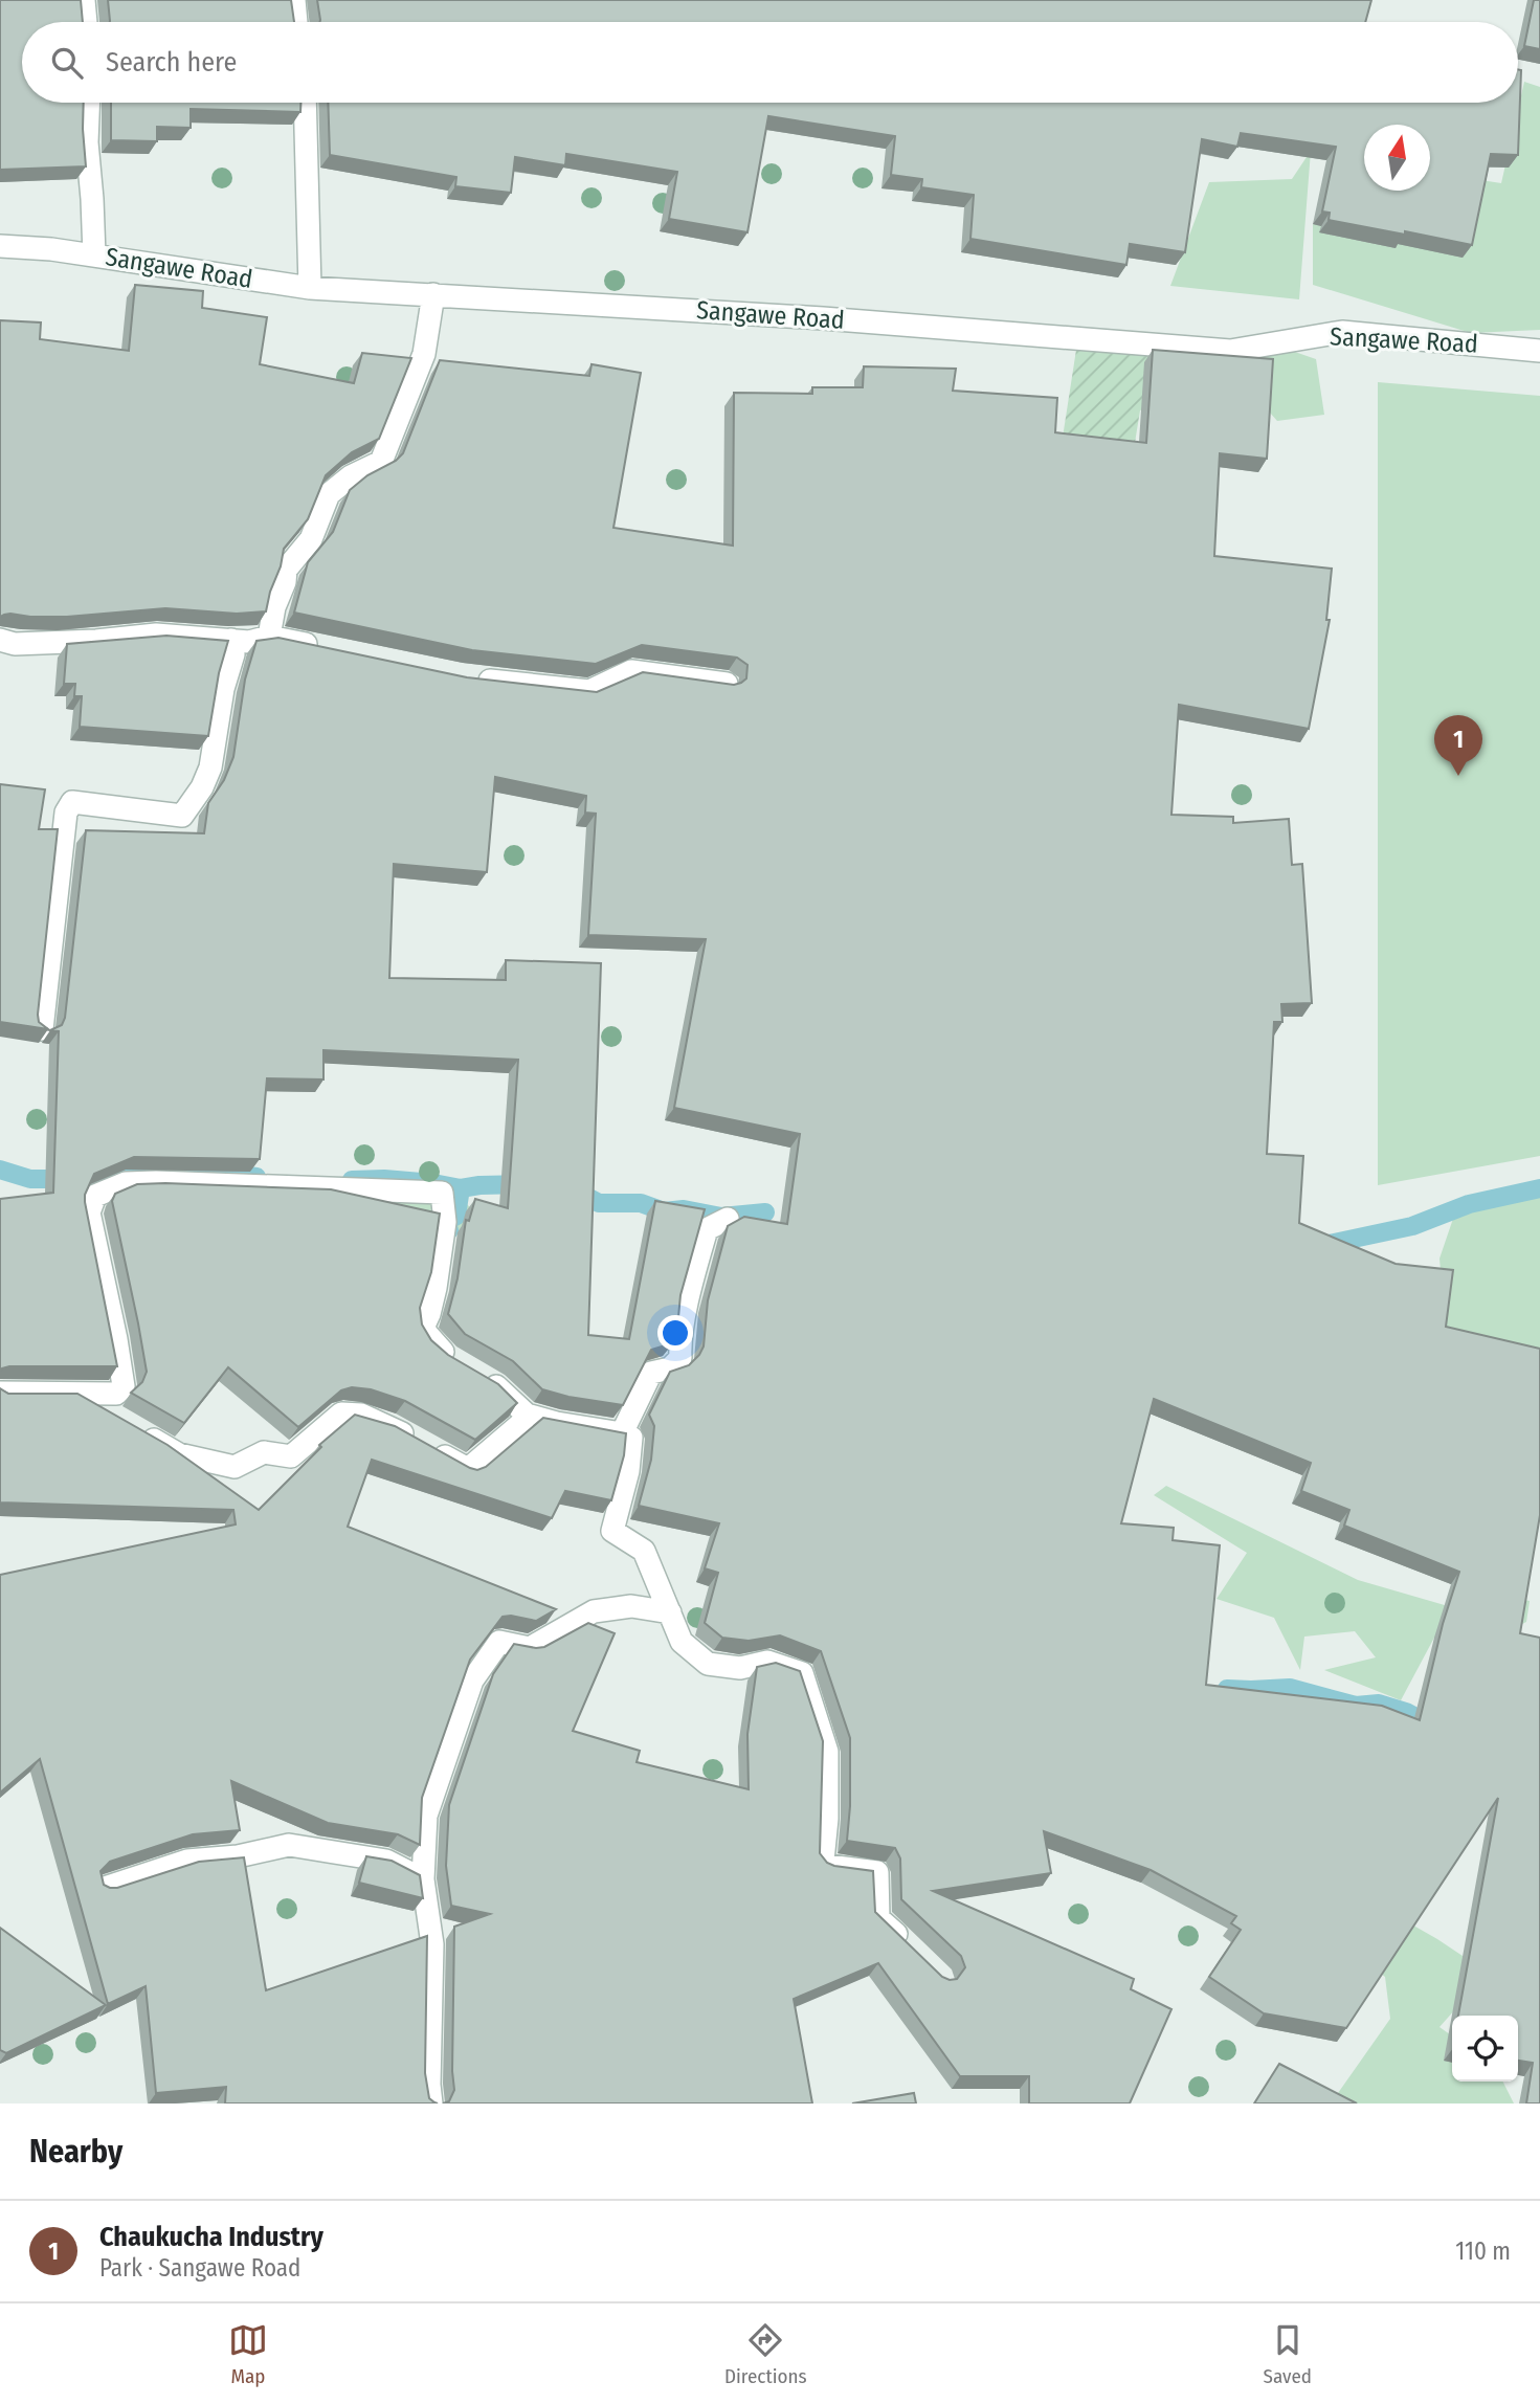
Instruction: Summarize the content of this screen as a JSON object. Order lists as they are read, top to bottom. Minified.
{"streets":{"street":["Sangawe Road"]},"north":"top","page":{"search":"Search here","pins":"1","heading":"Nearby","list":[{"mark":"1","name":"Chaukucha Industry","note":"Park · Sangawe Road","value":"110 m"}],"nav":["Map","Directions","Saved"]}}
